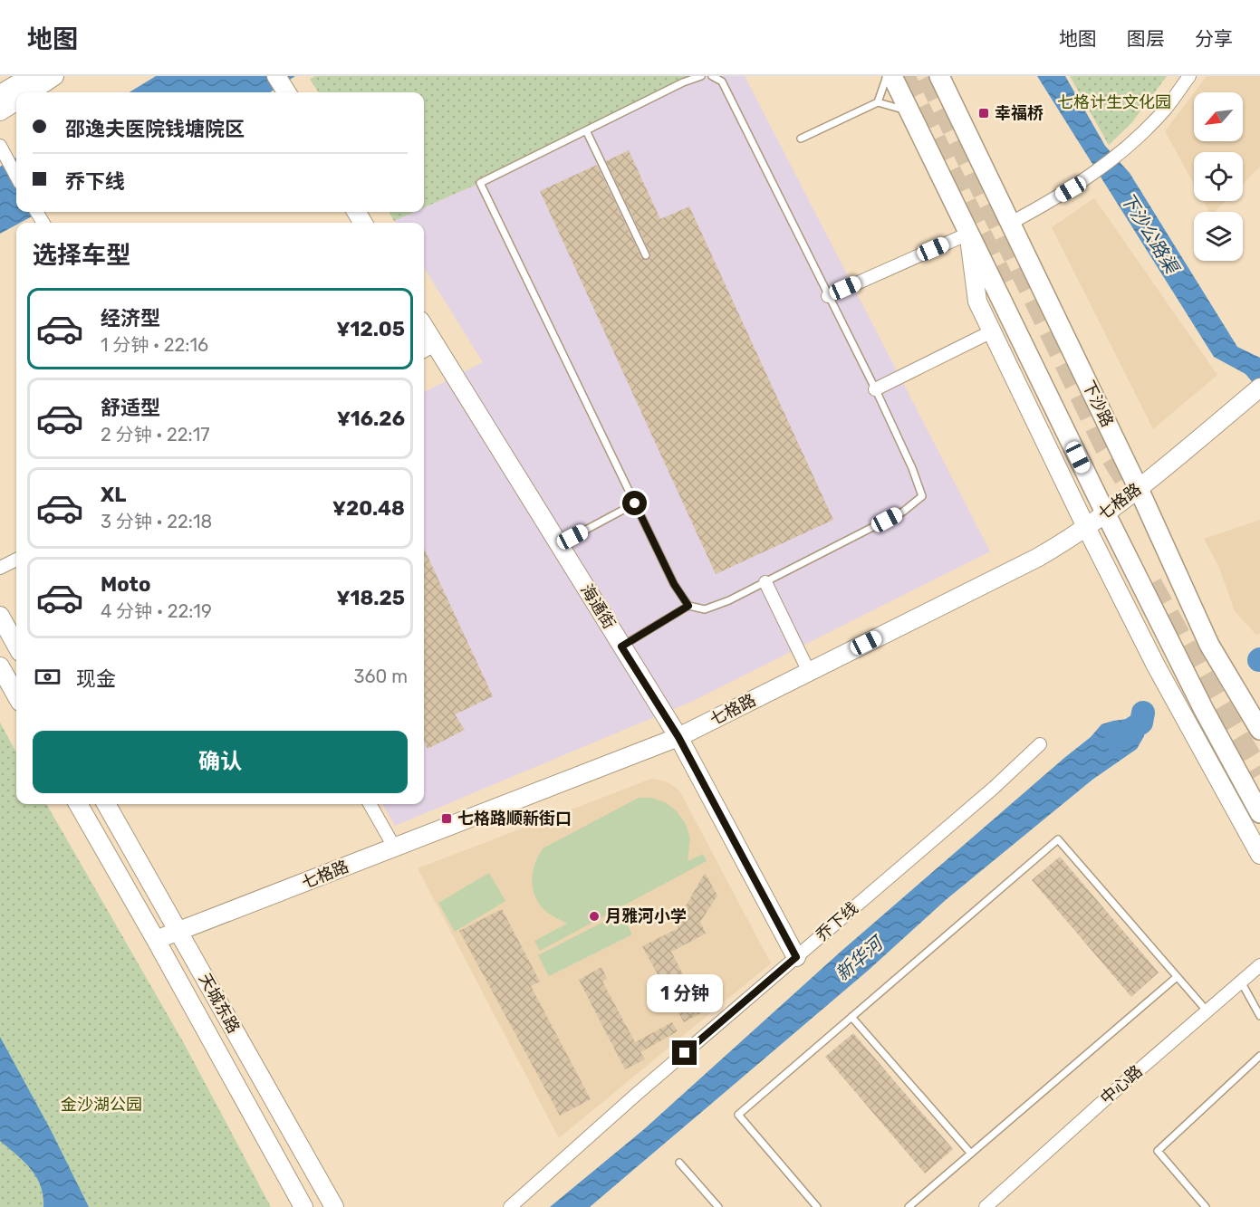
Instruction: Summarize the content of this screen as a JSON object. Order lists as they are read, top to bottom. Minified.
{"streets":{"main road":["下沙路"],"street":["七格路","海通街","乔下线","天城东路","中心路"]},"crossings":[["下沙路","七格路"],["七格路","海通街"],["七格路","天城东路"],["海通街","乔下线"]],"water":["下沙公路渠","新华河"],"parks":["七格计生文化园","金沙湖公园"],"places":{"transit":["幸福桥","七格路顺新街口"],"other":["月雅河小学"]},"north":"bottom left","page":{"header":"地图","nav":["地图","图层","分享"],"banner":["邵逸夫医院钱塘院区","乔下线"],"heading":"选择车型","list":[{"name":"经济型","note":"1 分钟 · 22:16","value":"¥12.05"},{"name":"舒适型","note":"2 分钟 · 22:17","value":"¥16.26"},{"name":"XL","note":"3 分钟 · 22:18","value":"¥20.48"},{"name":"Moto","note":"4 分钟 · 22:19","value":"¥18.25"}],"pay":["现金","360 m"],"buttons":"确认","bubble":"1 分钟"}}
